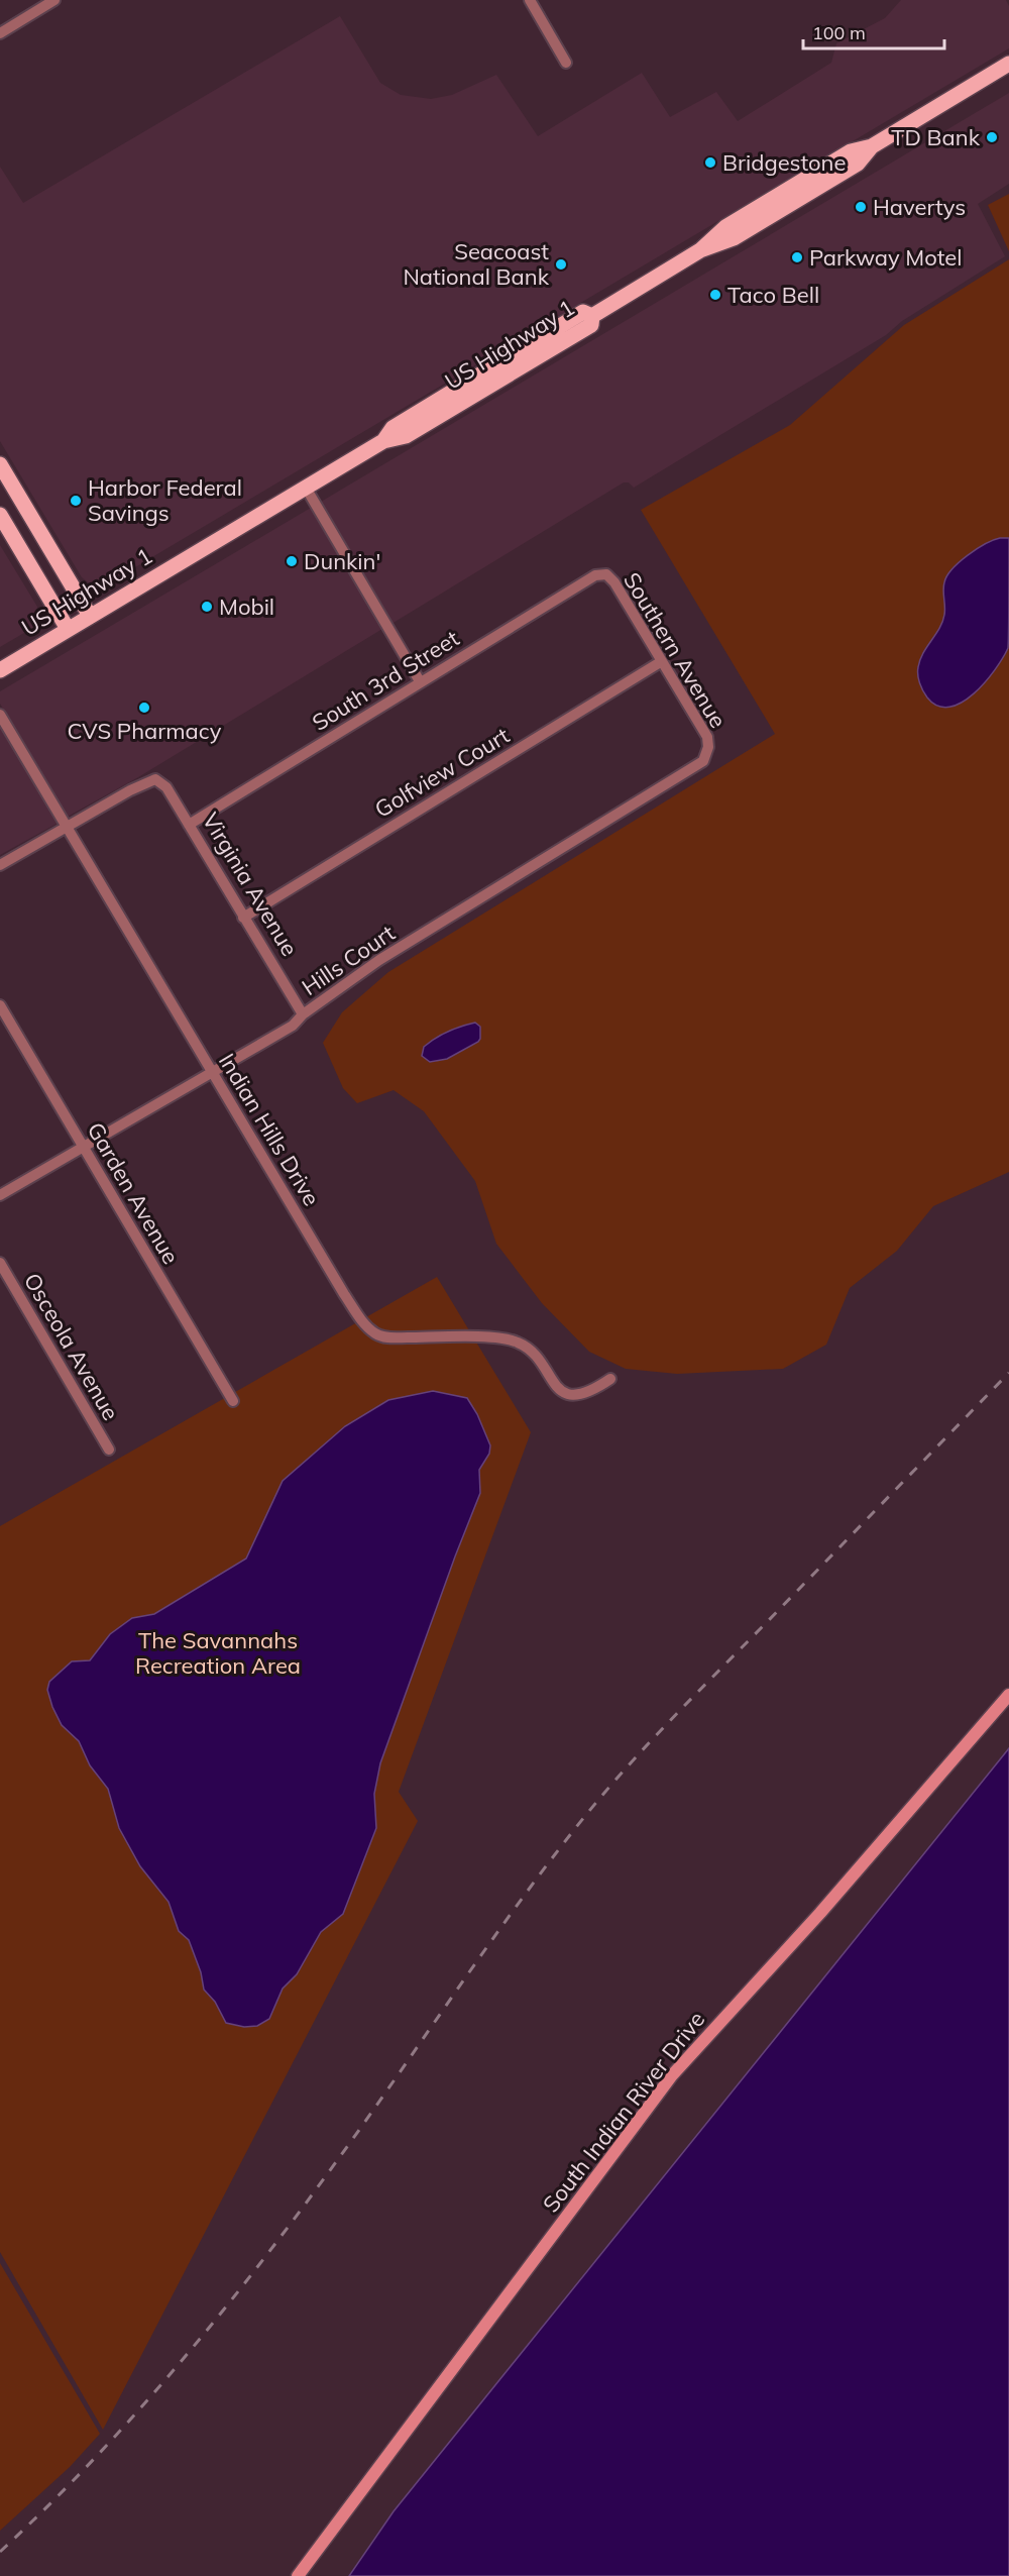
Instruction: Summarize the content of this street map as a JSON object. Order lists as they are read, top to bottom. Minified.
{"streets":{"main road":["US Highway 1","South Indian River Drive"],"street":["Southern Avenue","South 3rd Street","Golfview Court","Virginia Avenue","Hills Court","Indian Hills Drive","Garden Avenue","Osceola Avenue"]},"crossings":[["Southern Avenue","South 3rd Street"],["Southern Avenue","Golfview Court"],["Southern Avenue","Hills Court"],["South 3rd Street","Virginia Avenue"],["Golfview Court","Virginia Avenue"],["Virginia Avenue","Hills Court"],["Virginia Avenue","Indian Hills Drive"],["Hills Court","Indian Hills Drive"],["Hills Court","Garden Avenue"]],"parks":["The Savannahs Recreation Area"],"places":["TD Bank","Bridgestone","Havertys","Parkway Motel","Seacoast National Bank","Taco Bell","Harbor Federal Savings","Dunkin'","Mobil","CVS Pharmacy"],"scale_bar":"100 m"}
